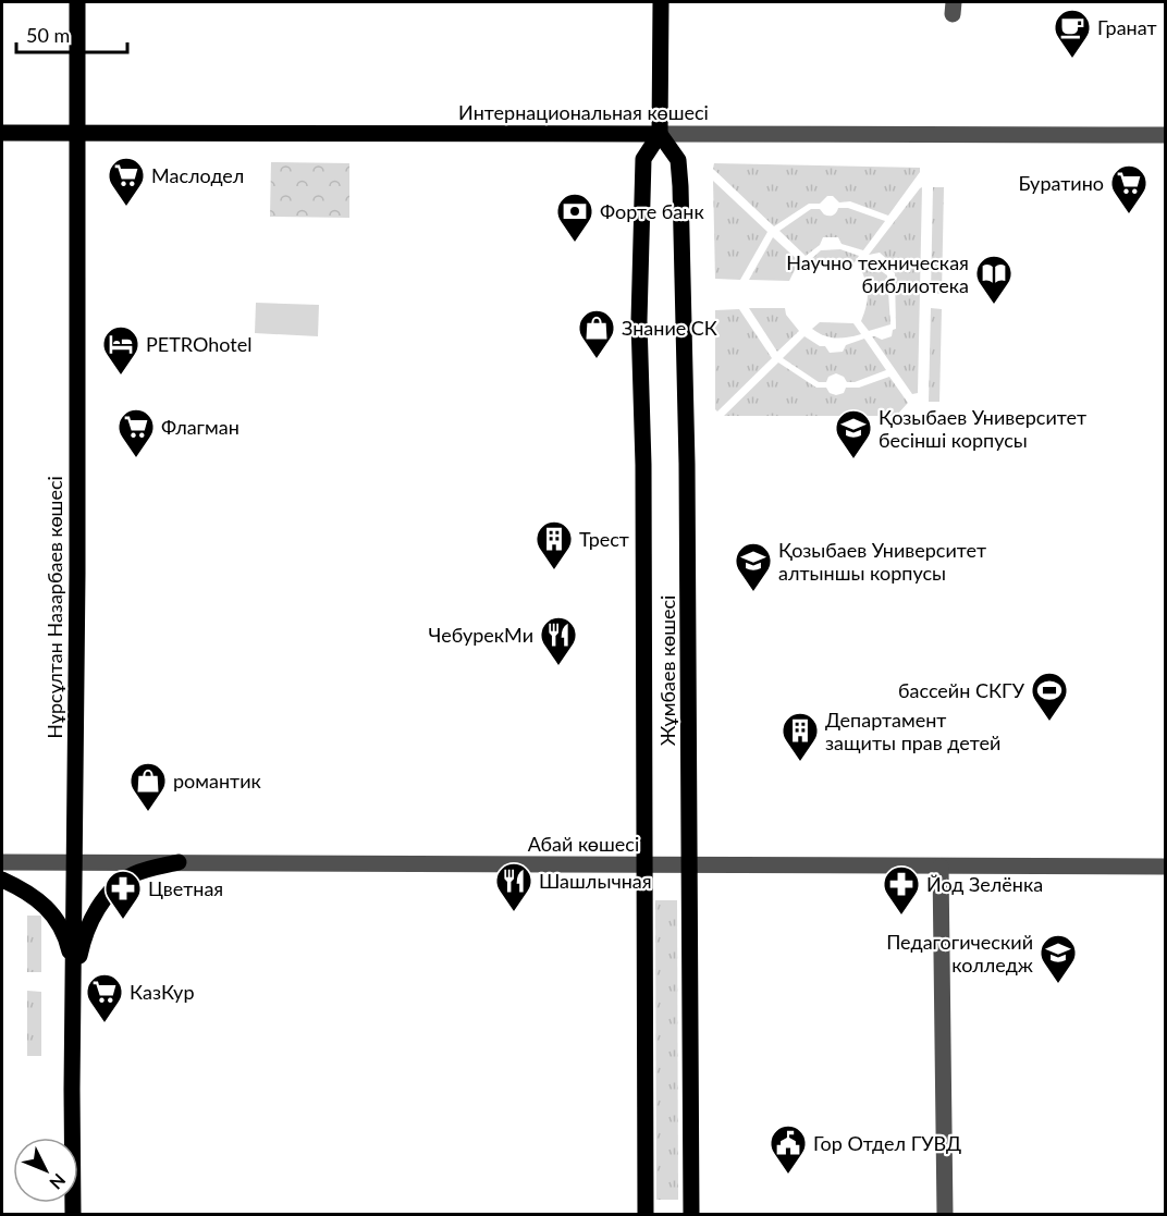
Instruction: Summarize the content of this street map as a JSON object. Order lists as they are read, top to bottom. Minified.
{"streets":{"main road":["Интернациональная көшесі","Нұрсұлтан Назарбаев көшесі","Жұмбаев көшесі"],"street":["Абай көшесі"]},"crossings":[["Интернациональная көшесі","Нұрсұлтан Назарбаев көшесі"],["Интернациональная көшесі","Жұмбаев көшесі"],["Нұрсұлтан Назарбаев көшесі","Абай көшесі"],["Жұмбаев көшесі","Абай көшесі"]],"places":{"cafe":["Гранат"],"supermarket":["Маслодел","Буратино","Флагман","КазКур"],"bank":["Форте банк"],"library":["Научно техническая библиотека"],"shop":["Знание СК","романтик"],"hotel":["PETROhotel"],"school or university":["Қозыбаев Университет бесінші корпусы","Қозыбаев Университет алтыншы корпусы","Педагогический колледж"],"building":["Трест","Департамент защиты прав детей"],"restaurant":["ЧебурекМи","Шашлычная"],"sports":["бассейн СКГУ"],"pharmacy":["Йод Зелёнка","Цветная"],"public building":["Гор Отдел ГУВД"]},"scale_bar":"50 m","north":"bottom right"}
